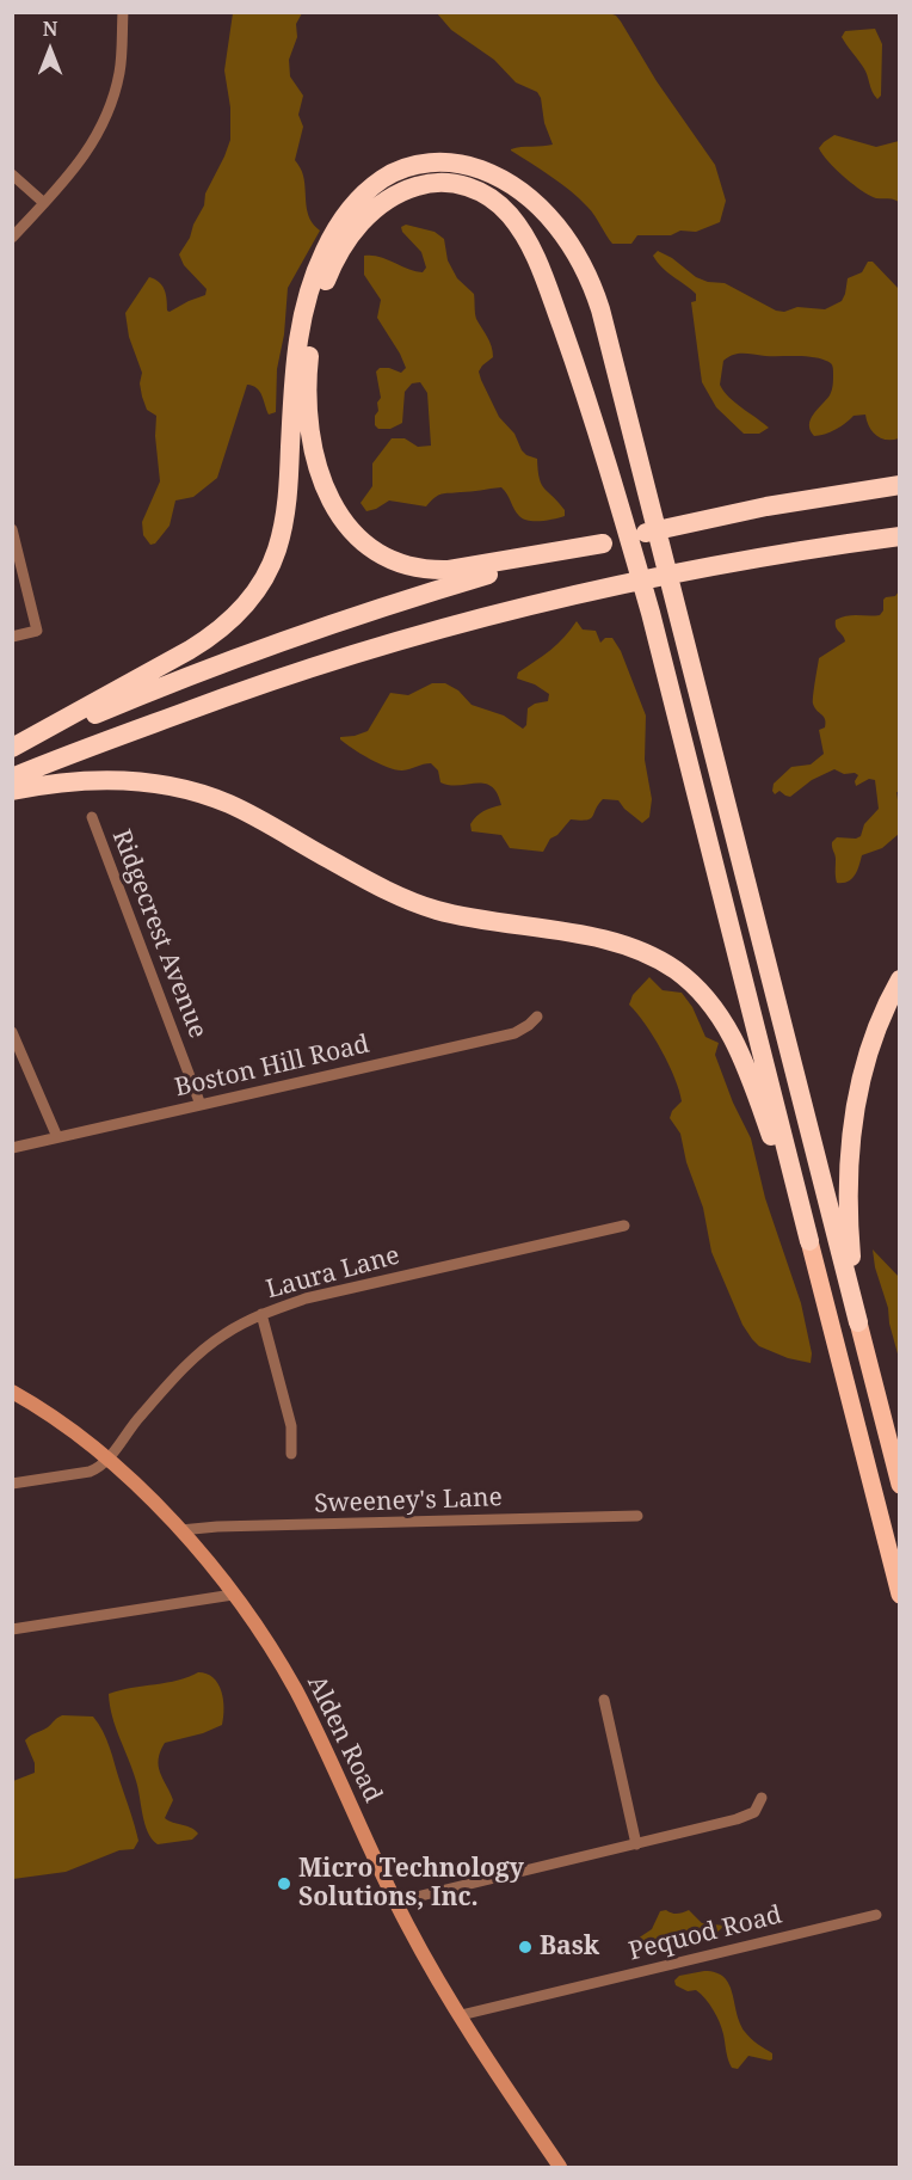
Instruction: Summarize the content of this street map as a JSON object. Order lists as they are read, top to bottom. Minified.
{"streets":{"main road":["Alden Road"],"street":["Ridgecrest Avenue","Boston Hill Road","Laura Lane","Sweeney's Lane","Pequod Road"]},"crossings":[["Ridgecrest Avenue","Boston Hill Road"],["Laura Lane","Alden Road"],["Sweeney's Lane","Alden Road"],["Alden Road","Pequod Road"]],"places":["Micro Technology Solutions, Inc.","Bask"],"north":"top"}
